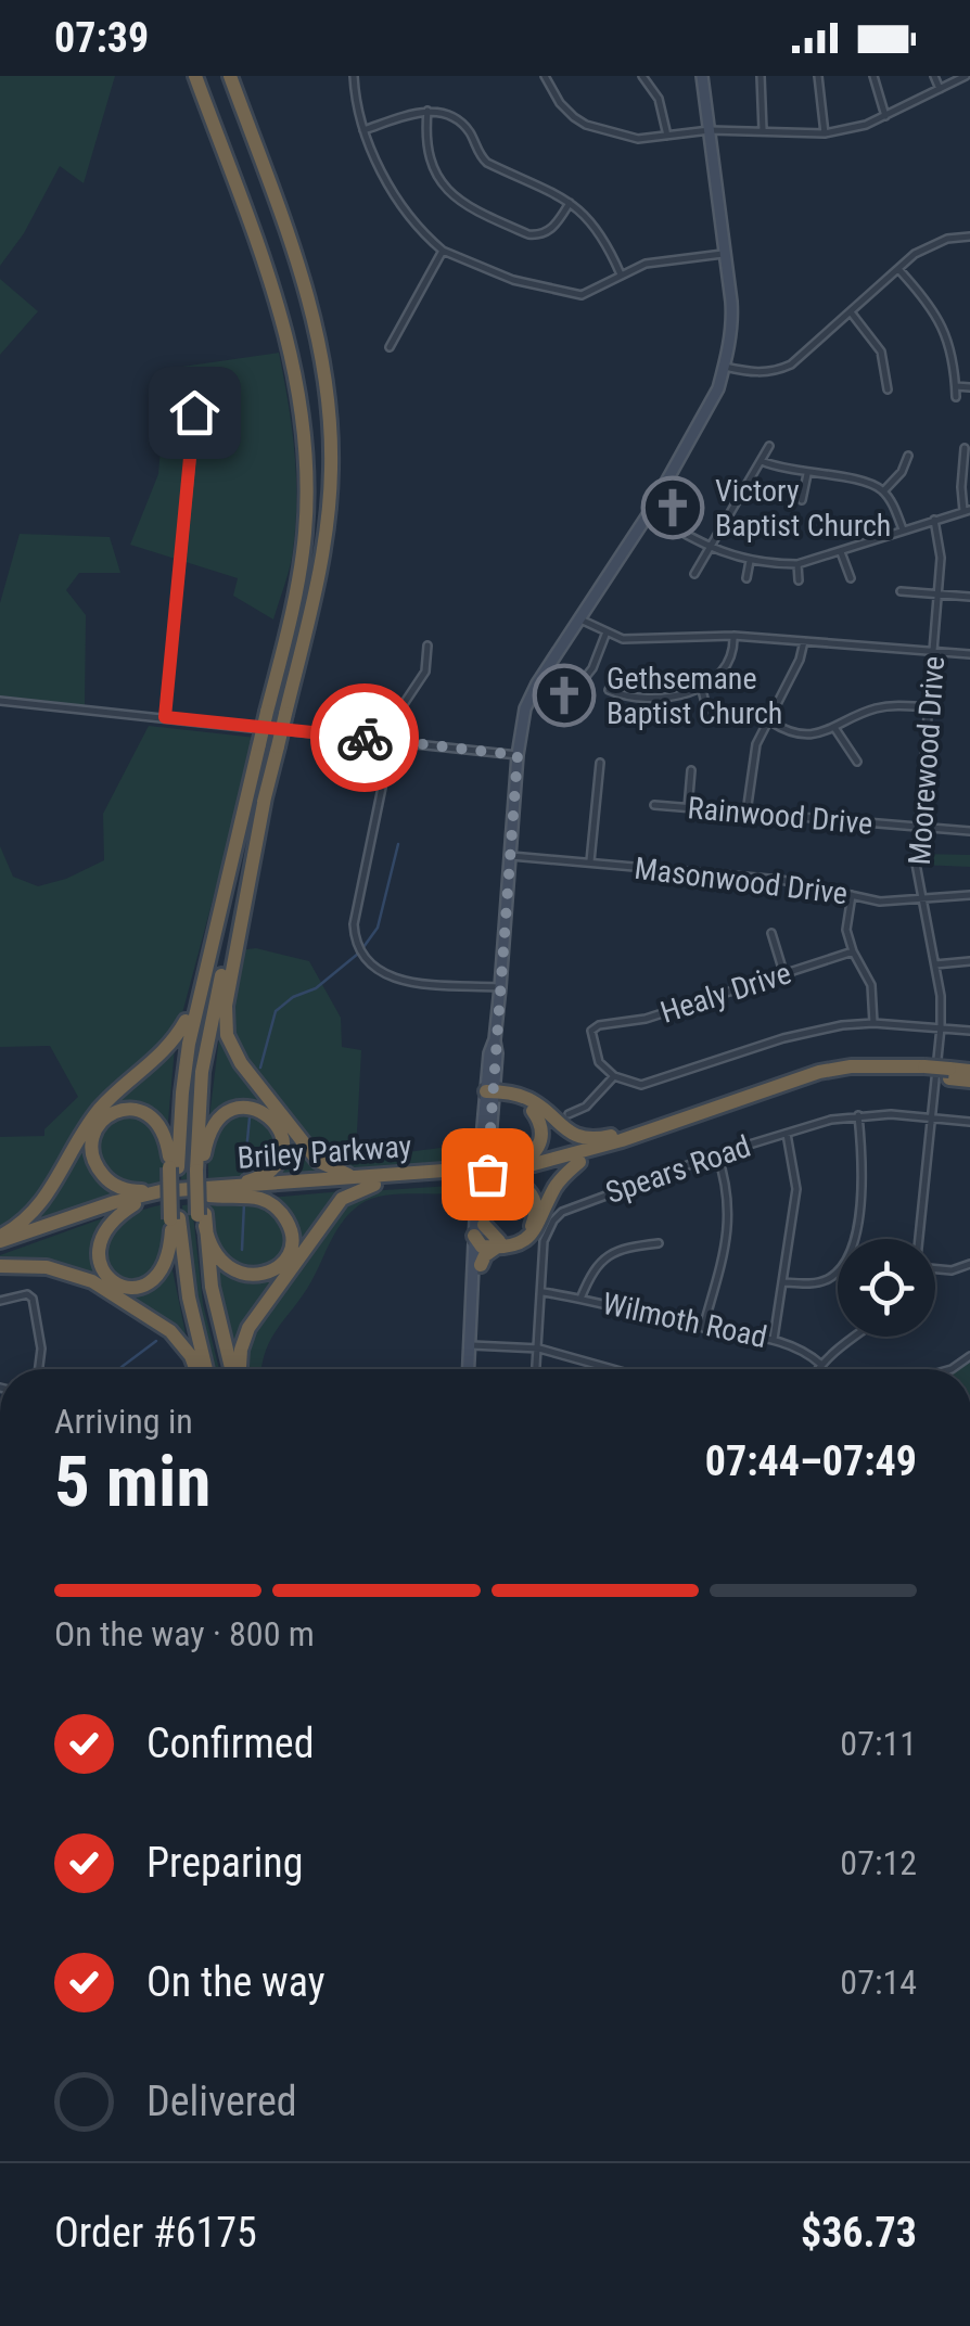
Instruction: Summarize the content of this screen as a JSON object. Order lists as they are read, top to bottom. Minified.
{"streets":{"highway":["Briley Parkway"],"street":["Moorewood Drive","Rainwood Drive","Masonwood Drive","Healy Drive","Spears Road","Wilmoth Road"]},"crossings":[["Moorewood Drive","Rainwood Drive"],["Moorewood Drive","Masonwood Drive"],["Moorewood Drive","Spears Road"],["Spears Road","Wilmoth Road"]],"places":{"church":["Victory Baptist Church","Gethsemane Baptist Church"]},"page":{"status":"07:39","heading":["5 min","Arriving in","07:44–07:49"],"panel":["Order #6175","$36.73"],"bar":"On the way · 800 m","list":[["Confirmed","07:11"],["Preparing","07:12"],["On the way","07:14"],"Delivered"]}}
